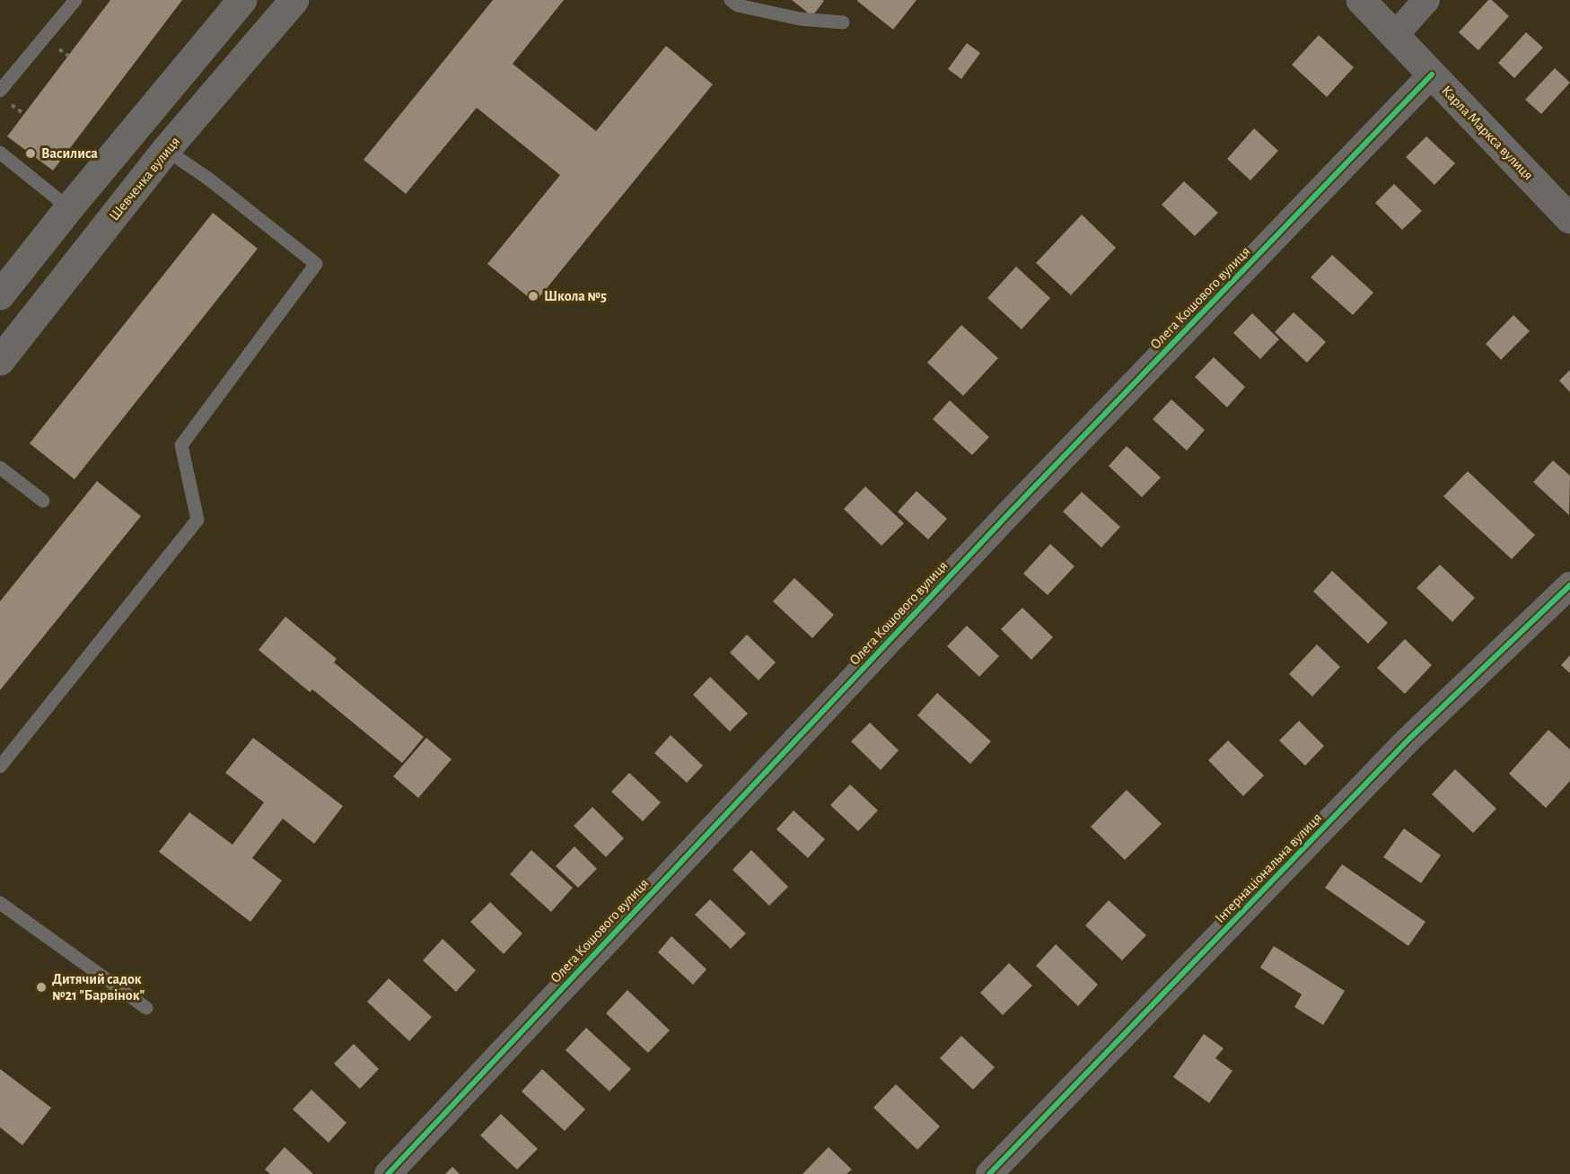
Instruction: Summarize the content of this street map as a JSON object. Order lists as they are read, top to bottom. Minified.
{"streets":{"street":["Карла Маркса вулиця","Шевченка вулиця","Олега Кошового вулиця","Інтернаціональна вулиця"]},"crossings":[["Карла Маркса вулиця","Олега Кошового вулиця"]],"places":["Василиса","Школа №5","Дитячий садок №21 \"Барвінок\""]}
